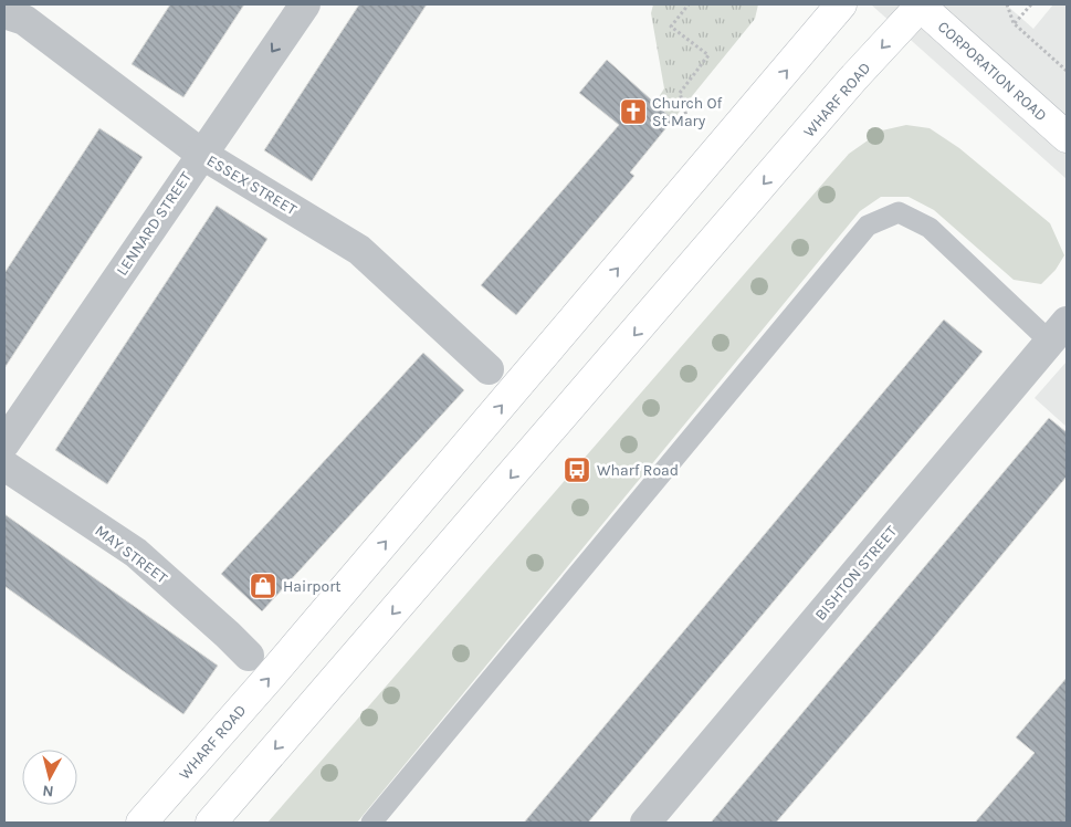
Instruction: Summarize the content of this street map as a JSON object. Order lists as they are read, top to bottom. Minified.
{"streets":{"main road":["CORPORATION ROAD","WHARF ROAD"],"street":["ESSEX STREET","LENNARD STREET","MAY STREET","BISHTON STREET"]},"crossings":[["CORPORATION ROAD","WHARF ROAD"],["ESSEX STREET","LENNARD STREET"]],"places":{"church":["Church Of St Mary"],"bus stop":["Wharf Road"],"shop":["Hairport"]},"north":"bottom"}
